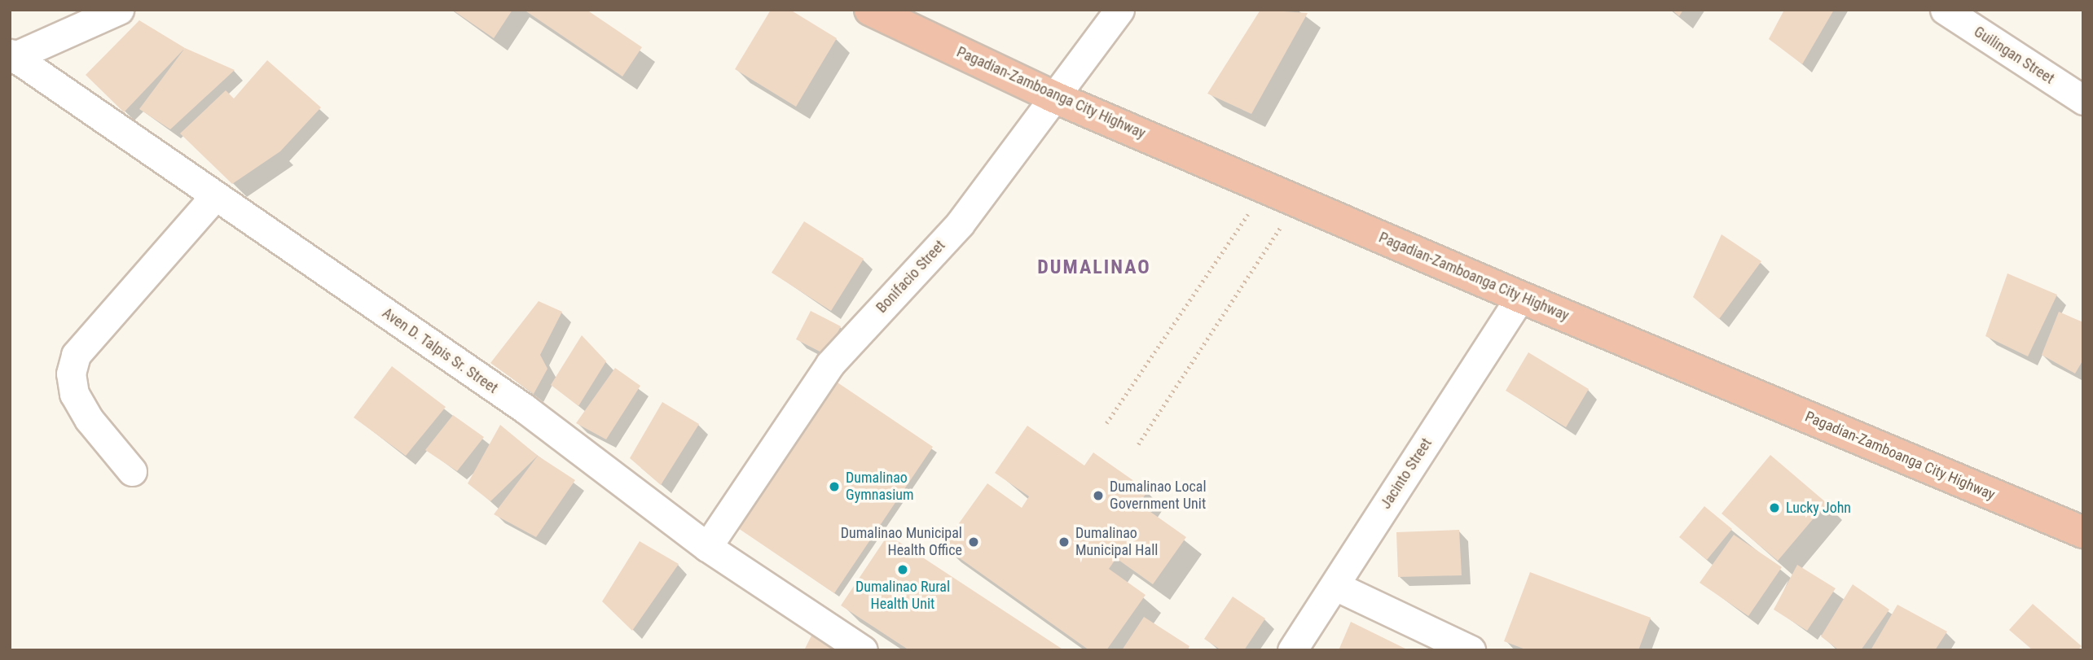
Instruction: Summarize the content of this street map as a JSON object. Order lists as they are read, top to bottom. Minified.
{"streets":{"highway":["Pagadian-Zamboanga City Highway"],"street":["Guilingan Street","Bonifacio Street","Aven D. Talpis Sr. Street","Jacinto Street"]},"crossings":[["Pagadian-Zamboanga City Highway","Bonifacio Street"],["Pagadian-Zamboanga City Highway","Jacinto Street"],["Bonifacio Street","Aven D. Talpis Sr. Street"]],"districts":["DUMALINAO"],"places":["Dumalinao Gymnasium","Dumalinao Local Government Unit","Lucky John","Dumalinao Municipal Health Office","Dumalinao Municipal Hall","Dumalinao Rural Health Unit"]}
